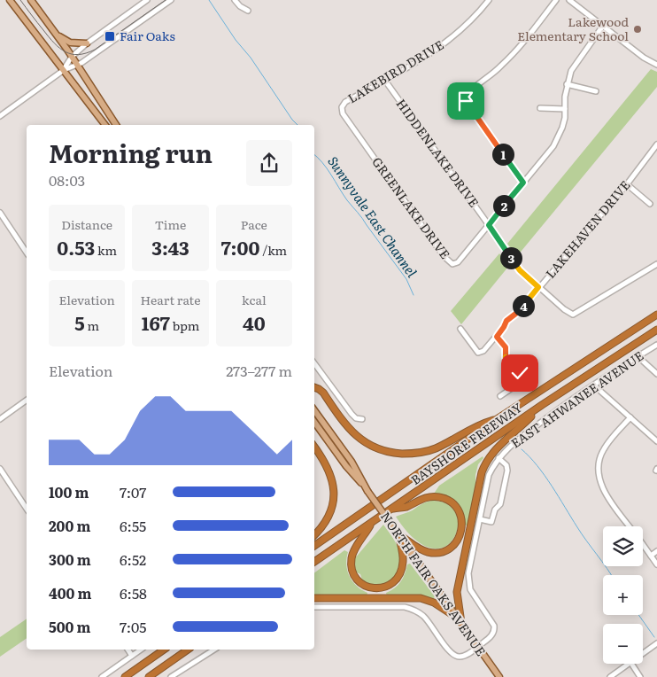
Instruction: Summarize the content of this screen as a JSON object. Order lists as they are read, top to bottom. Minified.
{"streets":{"highway":["BAYSHORE FREEWAY"],"main road":["NORTH FAIR OAKS AVENUE"],"street":["LAKEBIRD DRIVE","HIDDENLAKE DRIVE","GREENLAKE DRIVE","LAKEHAVEN DRIVE","EAST AHWANEE AVENUE"]},"crossings":[["LAKEBIRD DRIVE","HIDDENLAKE DRIVE"],["LAKEBIRD DRIVE","GREENLAKE DRIVE"],["HIDDENLAKE DRIVE","GREENLAKE DRIVE"],["HIDDENLAKE DRIVE","LAKEHAVEN DRIVE"],["EAST AHWANEE AVENUE","NORTH FAIR OAKS AVENUE"]],"water":["Sunnyvale East Channel"],"places":{"other":["Lakewood Elementary School"],"transit":["Fair Oaks"]},"page":{"heading":["Morning run","08:03"],"pins":["1","2","3","4"],"stats":[["Distance","0.53 km"],["Time","3:43"],["Pace","7:00 /km"],["Elevation","5 m"],["Heart rate","167 bpm"],["kcal","40"]],"chart":["Elevation","273–277 m"],"list":[{"name":"100 m","note":"7:07"},{"name":"200 m","note":"6:55"},{"name":"300 m","note":"6:52"},{"name":"400 m","note":"6:58"},{"name":"500 m","note":"7:05"}],"map_buttons":["+","−"]}}
